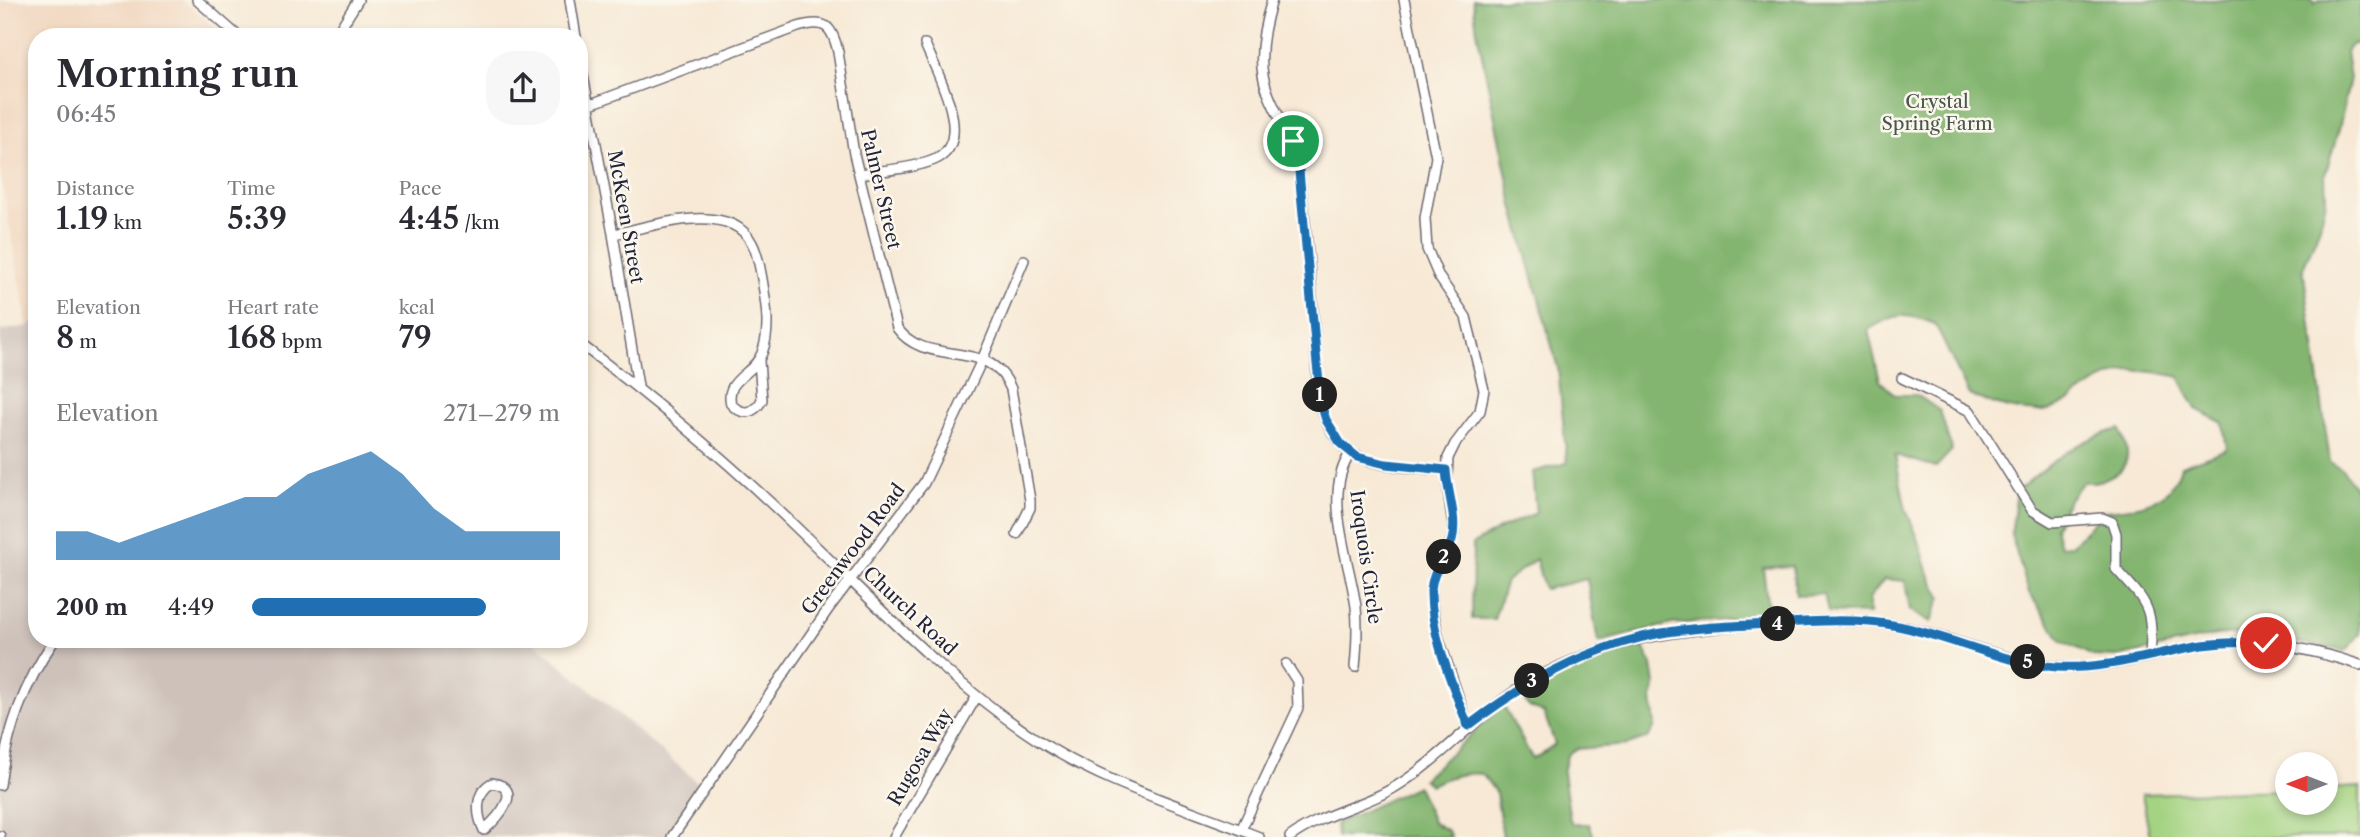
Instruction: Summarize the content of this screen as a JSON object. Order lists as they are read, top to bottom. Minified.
{"streets":{"street":["Palmer Street","McKeen Street","Greenwood Road","Iroquois Circle","Church Road","Rugosa Way"]},"crossings":[["Palmer Street","Greenwood Road"],["McKeen Street","Church Road"],["Greenwood Road","Church Road"],["Church Road","Rugosa Way"]],"parks":["Crystal Spring Farm"],"north":"left","page":{"heading":["Morning run","06:45"],"stats":[["Distance","1.19 km"],["Time","5:39"],["Pace","4:45 /km"],["Elevation","8 m"],["Heart rate","168 bpm"],["kcal","79"]],"pins":["1","2","4","5","3"],"chart":["Elevation","271–279 m"],"list":[{"name":"200 m","note":"4:49"}]}}
